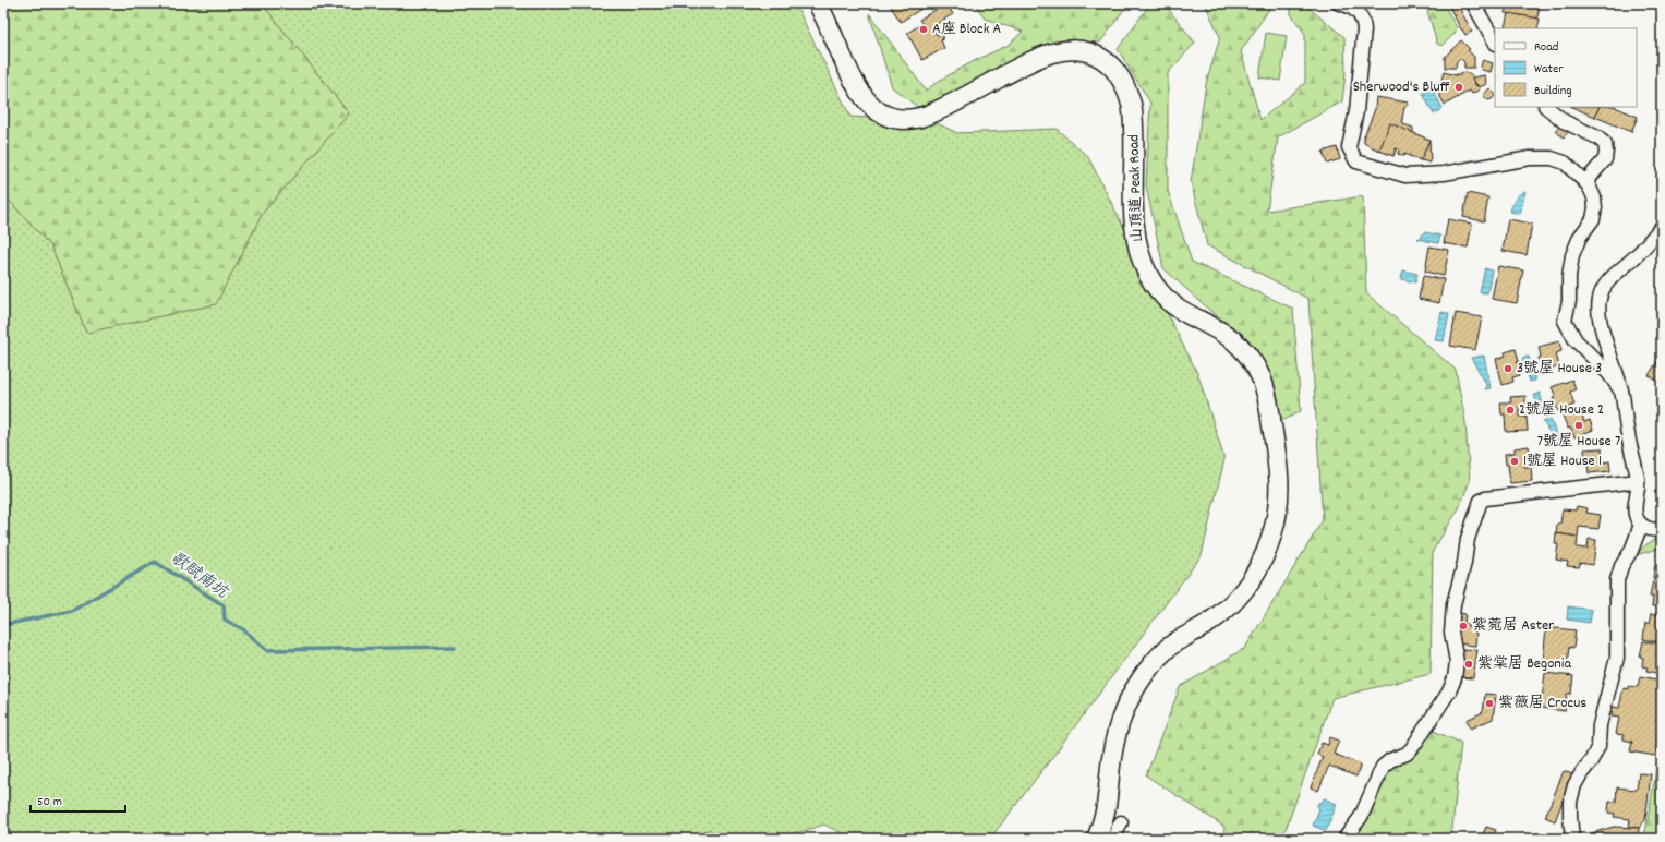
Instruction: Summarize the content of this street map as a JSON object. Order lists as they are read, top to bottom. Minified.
{"streets":{"main road":["山頂道 Peak Road"]},"water":["歌賦南坑"],"places":["A座 Block A","Sherwood's Bluff","3號屋 House 3","2號屋 House 2","7號屋 House 7","1號屋 House 1","紫菀居 Aster","紫棠居 Begonia","紫薇居 Crocus"],"legend":["Road","Water","Building"],"scale_bar":"50 m"}
